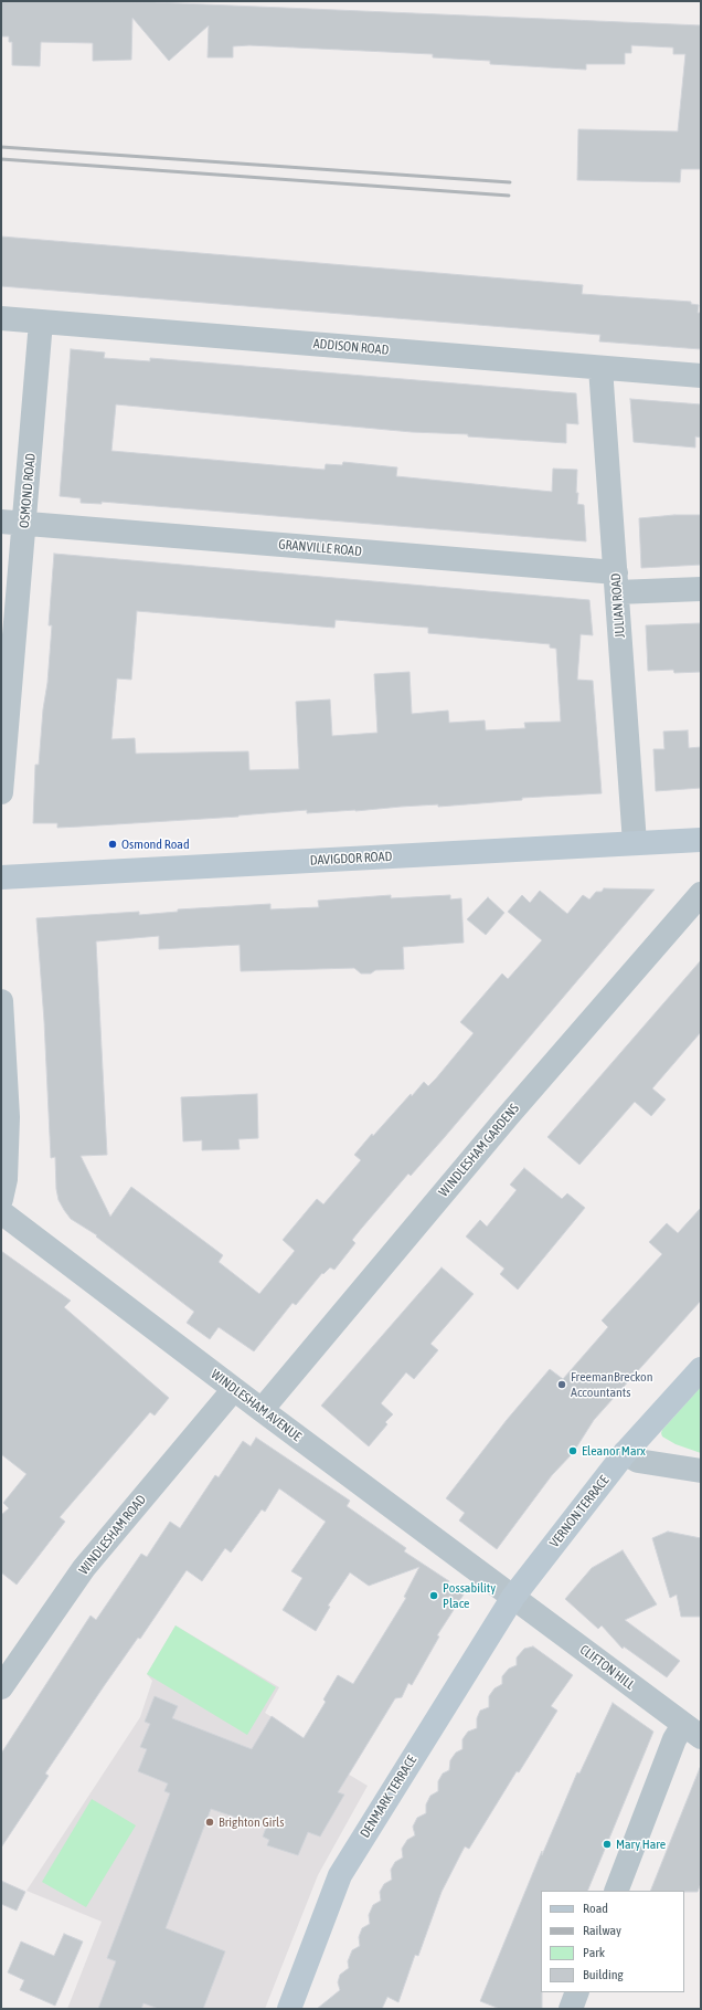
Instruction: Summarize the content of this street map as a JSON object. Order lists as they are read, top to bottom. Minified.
{"streets":{"main road":["DAVIGDOR ROAD","VERNON TERRACE","DENMARK TERRACE"],"street":["ADDISON ROAD","OSMOND ROAD","GRANVILLE ROAD","JULIAN ROAD","WINDLESHAM GARDENS","WINDLESHAM AVENUE","WINDLESHAM ROAD","CLIFTON HILL"]},"crossings":[["ADDISON ROAD","OSMOND ROAD"],["ADDISON ROAD","JULIAN ROAD"],["OSMOND ROAD","GRANVILLE ROAD"],["GRANVILLE ROAD","JULIAN ROAD"],["JULIAN ROAD","DAVIGDOR ROAD"],["WINDLESHAM GARDENS","WINDLESHAM AVENUE"],["WINDLESHAM AVENUE","VERNON TERRACE"],["WINDLESHAM AVENUE","WINDLESHAM ROAD"],["WINDLESHAM AVENUE","CLIFTON HILL"],["WINDLESHAM AVENUE","DENMARK TERRACE"],["VERNON TERRACE","CLIFTON HILL"],["VERNON TERRACE","DENMARK TERRACE"],["CLIFTON HILL","DENMARK TERRACE"]],"places":["Osmond Road","FreemanBreckon Accountants","Eleanor Marx","Possability Place","Brighton Girls","Mary Hare"],"legend":["Road","Railway","Park","Building"]}
